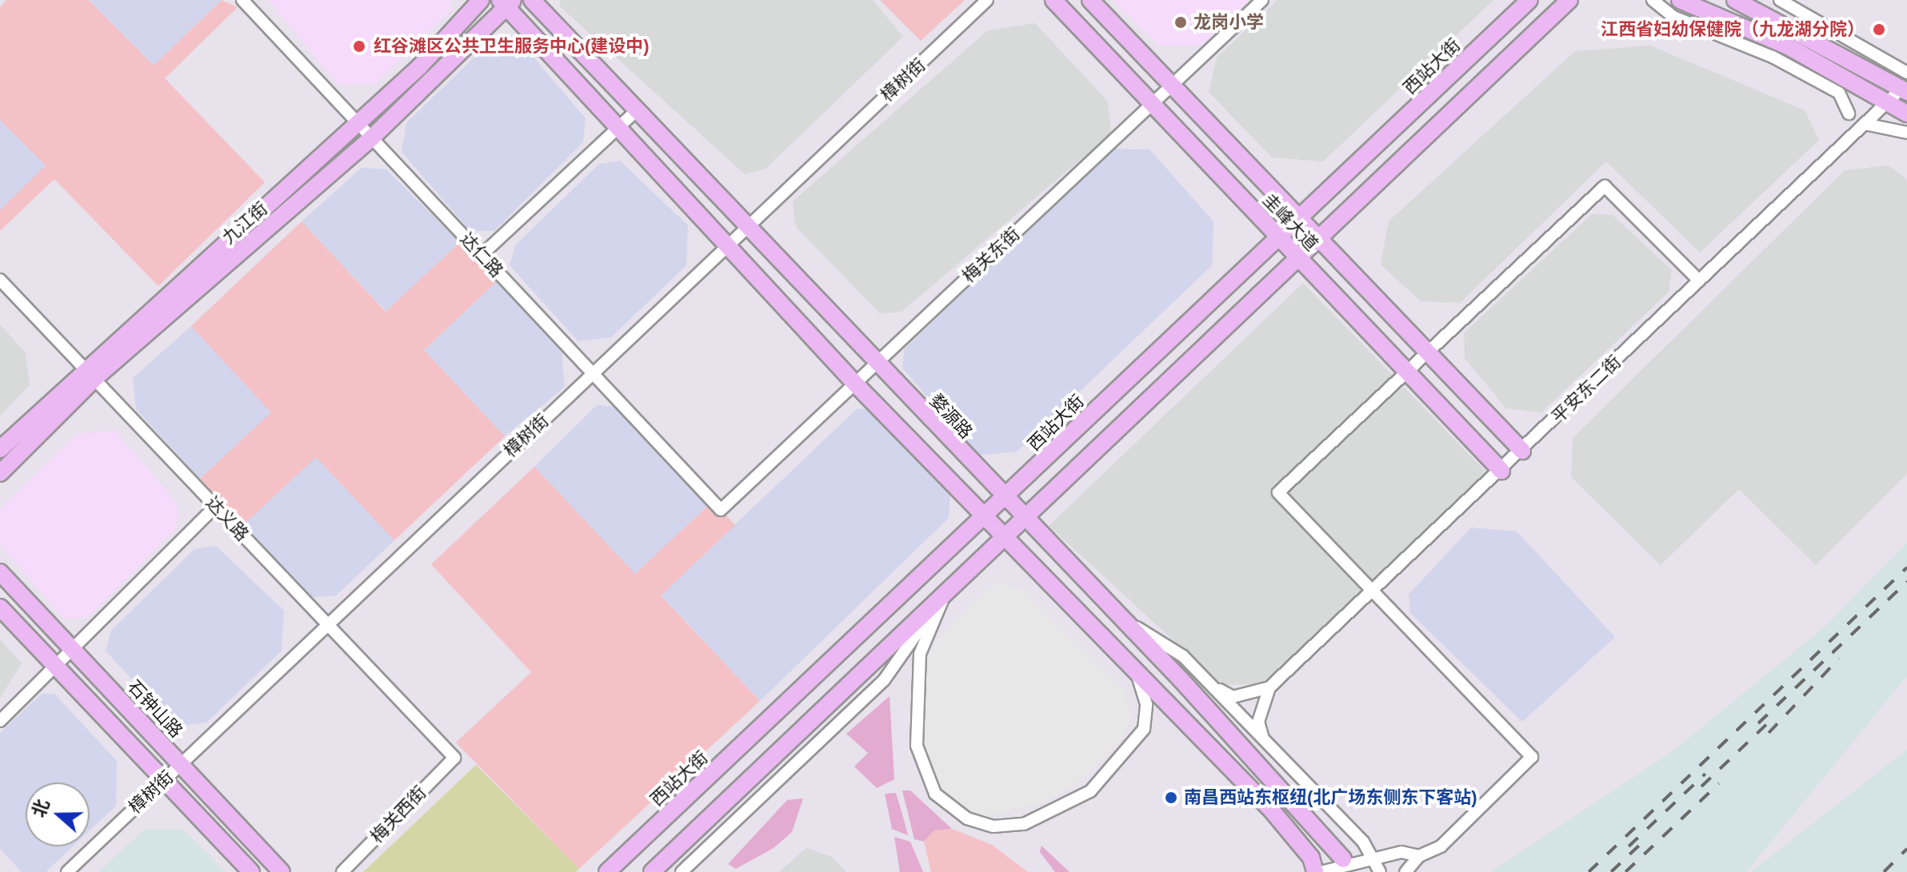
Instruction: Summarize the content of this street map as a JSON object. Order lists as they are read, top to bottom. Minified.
{"streets":{"street":["西站大街","樟树街","圭峰大道","九江街","达仁路","梅关东街","平安东二街","婺源路","达义路","石钟山路","梅关西街"]},"crossings":[["西站大街","圭峰大道"],["西站大街","婺源路"],["樟树街","达仁路"],["樟树街","婺源路"],["樟树街","达义路"],["樟树街","石钟山路"],["圭峰大道","梅关东街"],["圭峰大道","平安东二街"],["九江街","达仁路"],["九江街","达义路"],["达仁路","梅关东街"],["梅关东街","婺源路"],["达义路","梅关西街"]],"places":["龙岗小学","江西省妇幼保健院（九龙湖分院）","红谷滩区公共卫生服务中心(建设中)","南昌西站东枢纽(北广场东侧东下客站)"],"north":"left"}
